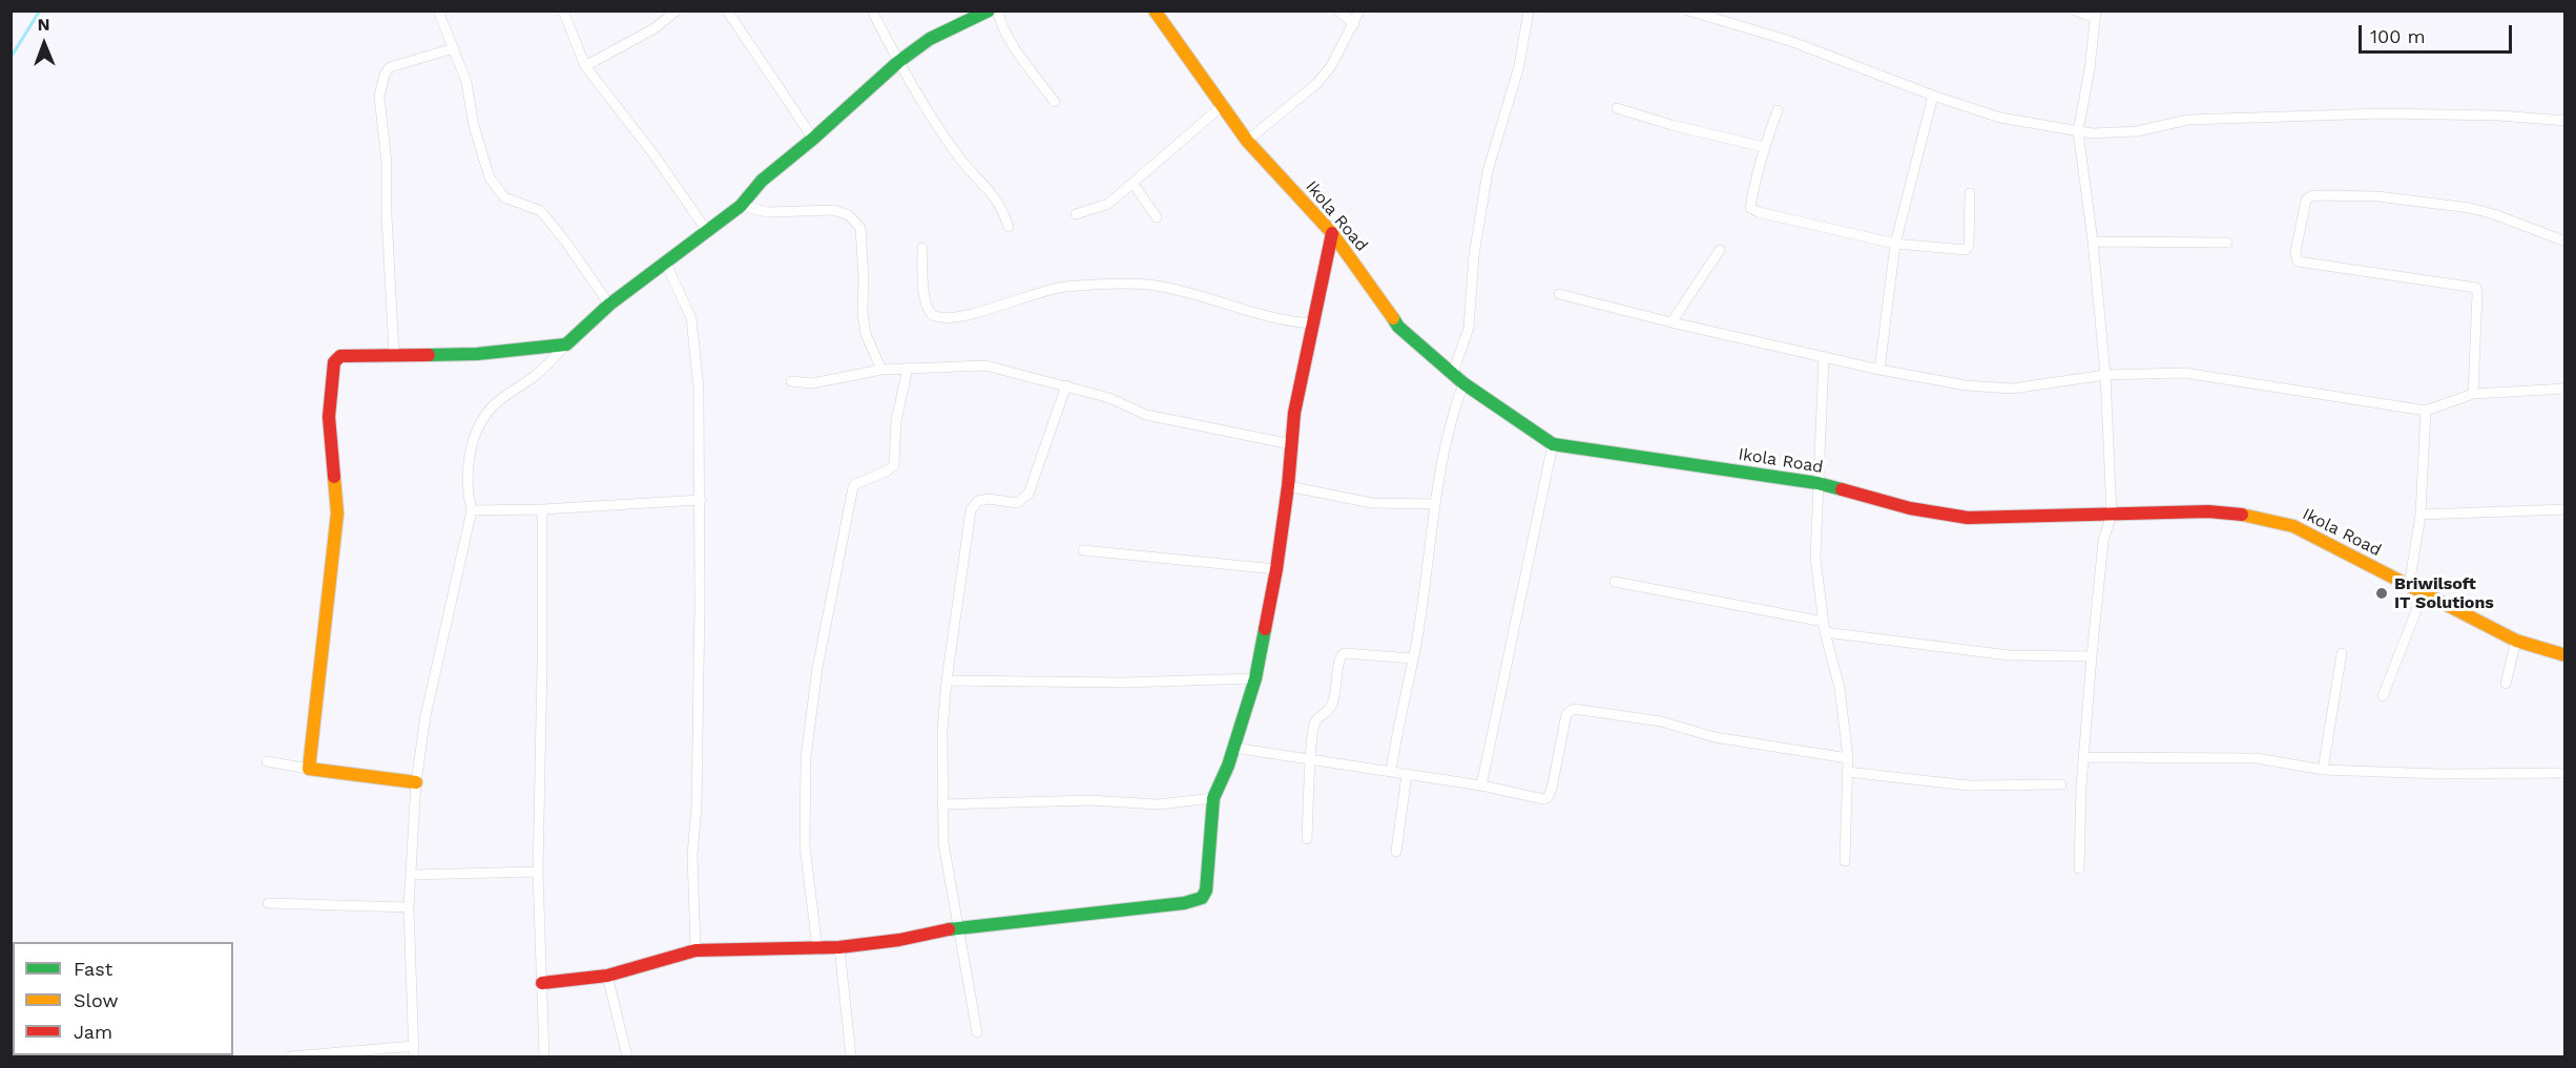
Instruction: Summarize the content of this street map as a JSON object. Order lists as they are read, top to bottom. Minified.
{"streets":{"street":["Ikola Road"]},"places":["Briwilsoft IT Solutions"],"legend":["Fast","Slow","Jam"],"scale_bar":"100 m","north":"top"}
